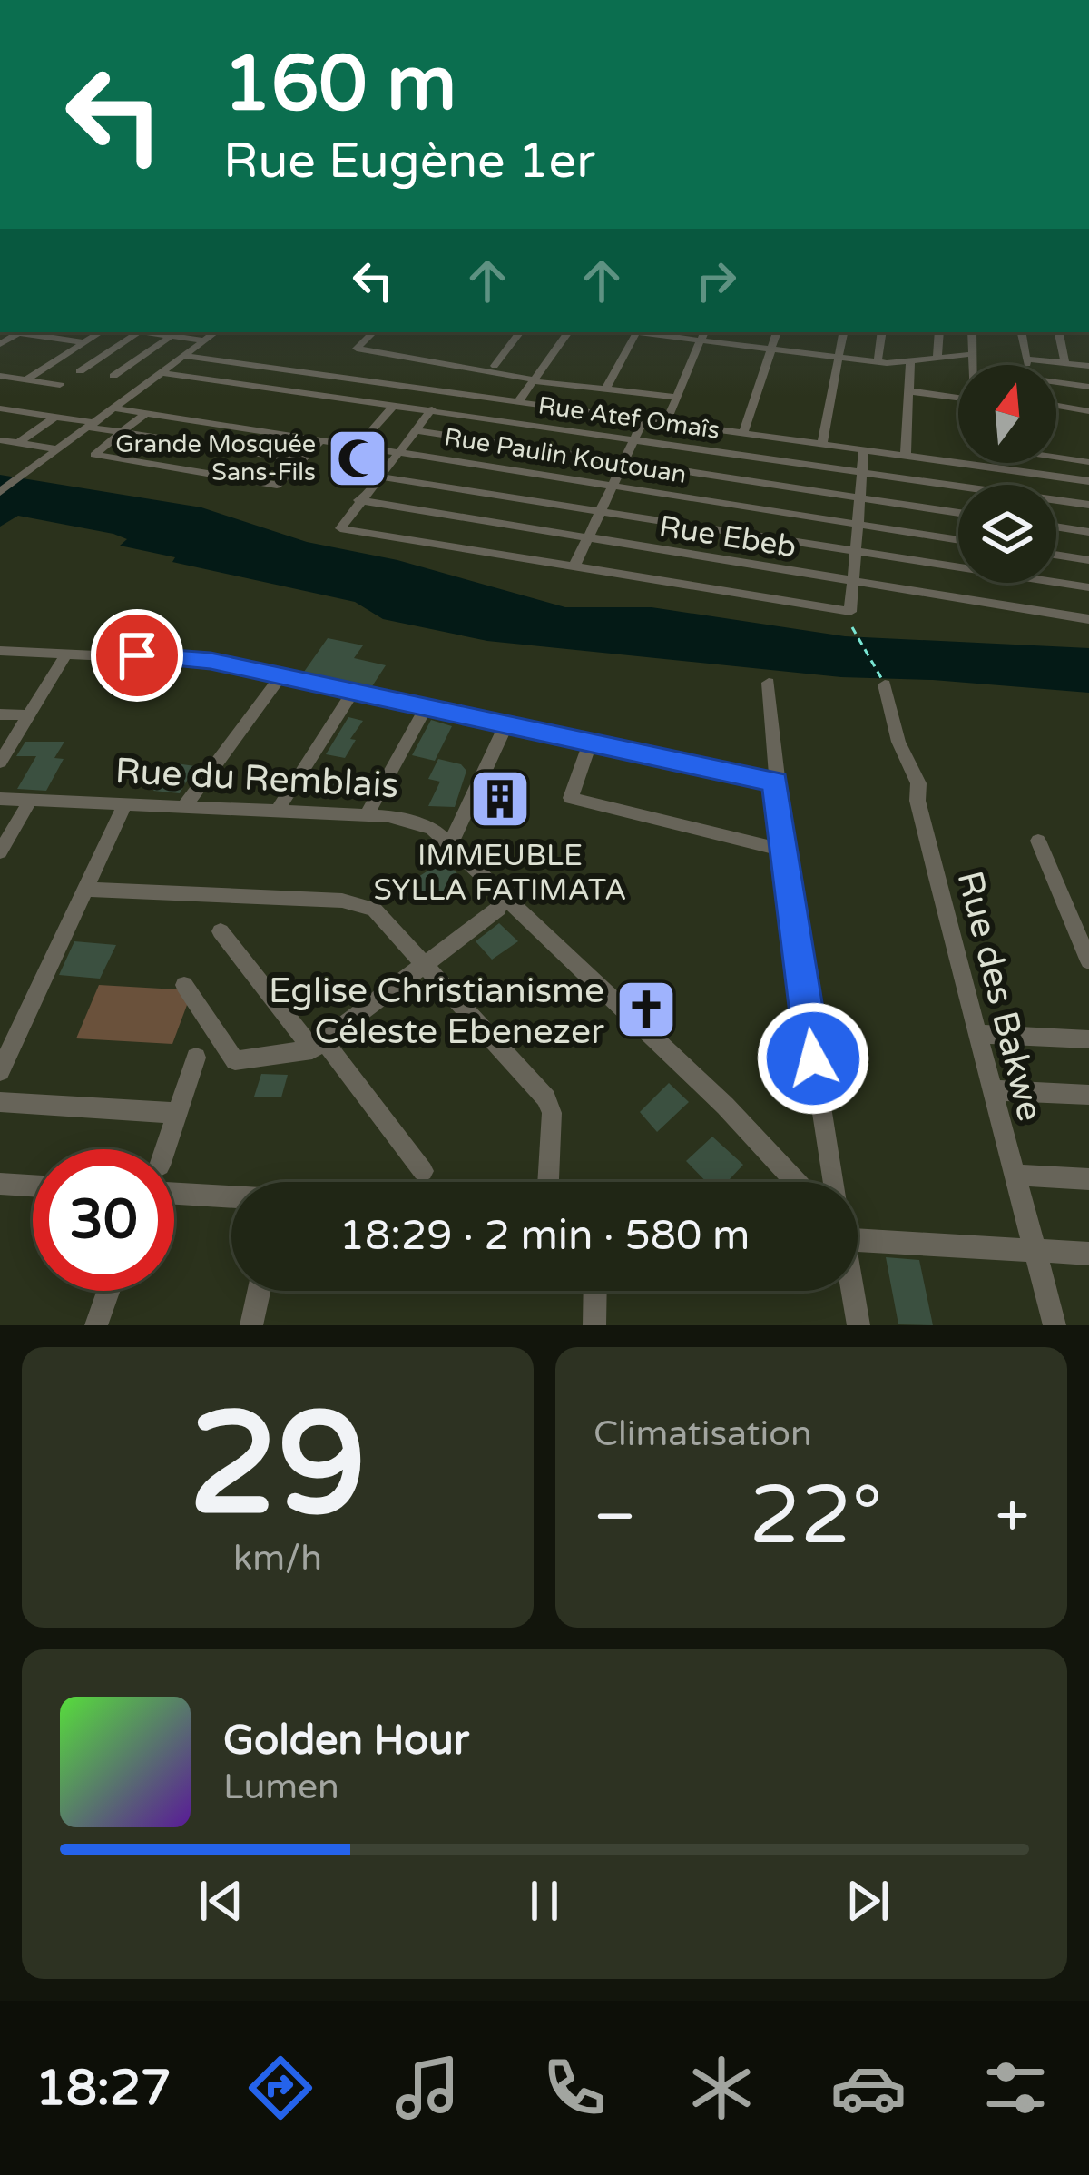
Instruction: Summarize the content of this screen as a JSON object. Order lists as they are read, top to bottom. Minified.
{"streets":{"street":["Rue Atef Omaîs","Rue Paulin Koutouan","Rue Ebeb","Rue du Remblais","Rue des Bakwe"]},"places":{"mosque":["Grande Mosquée Sans-Fils"],"building":["IMMEUBLE SYLLA FATIMATA"],"church":["Eglise Christianisme Céleste Ebenezer"]},"north":"top","page":{"turn":["160 m","Rue Eugène 1er"],"limit":"30","trip":"18:29 · 2 min · 580 m","tile":[["29","km/h"],"Climatisation"],"heat":["−","22°","+"],"song":["Golden Hour","Lumen"],"tabs":"18:27"}}
